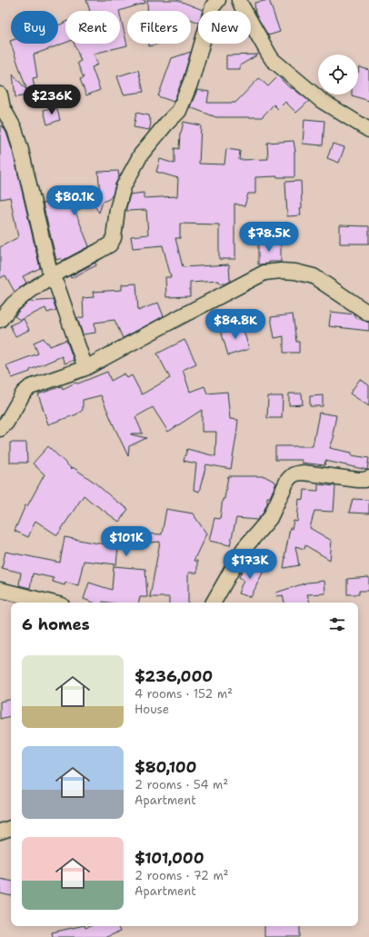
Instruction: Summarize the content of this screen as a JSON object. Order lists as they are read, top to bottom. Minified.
{"page":{"chip":["Buy","Rent","Filters","New"],"price":["$236K","$80.1K","$78.5K","$84.8K","$101K","$173K"],"heading":"6 homes","list":[{"name":"$236,000","note":"4 rooms · 152 m² · House"},{"name":"$80,100","note":"2 rooms · 54 m² · Apartment"},{"name":"$101,000","note":"2 rooms · 72 m² · Apartment"}]}}
